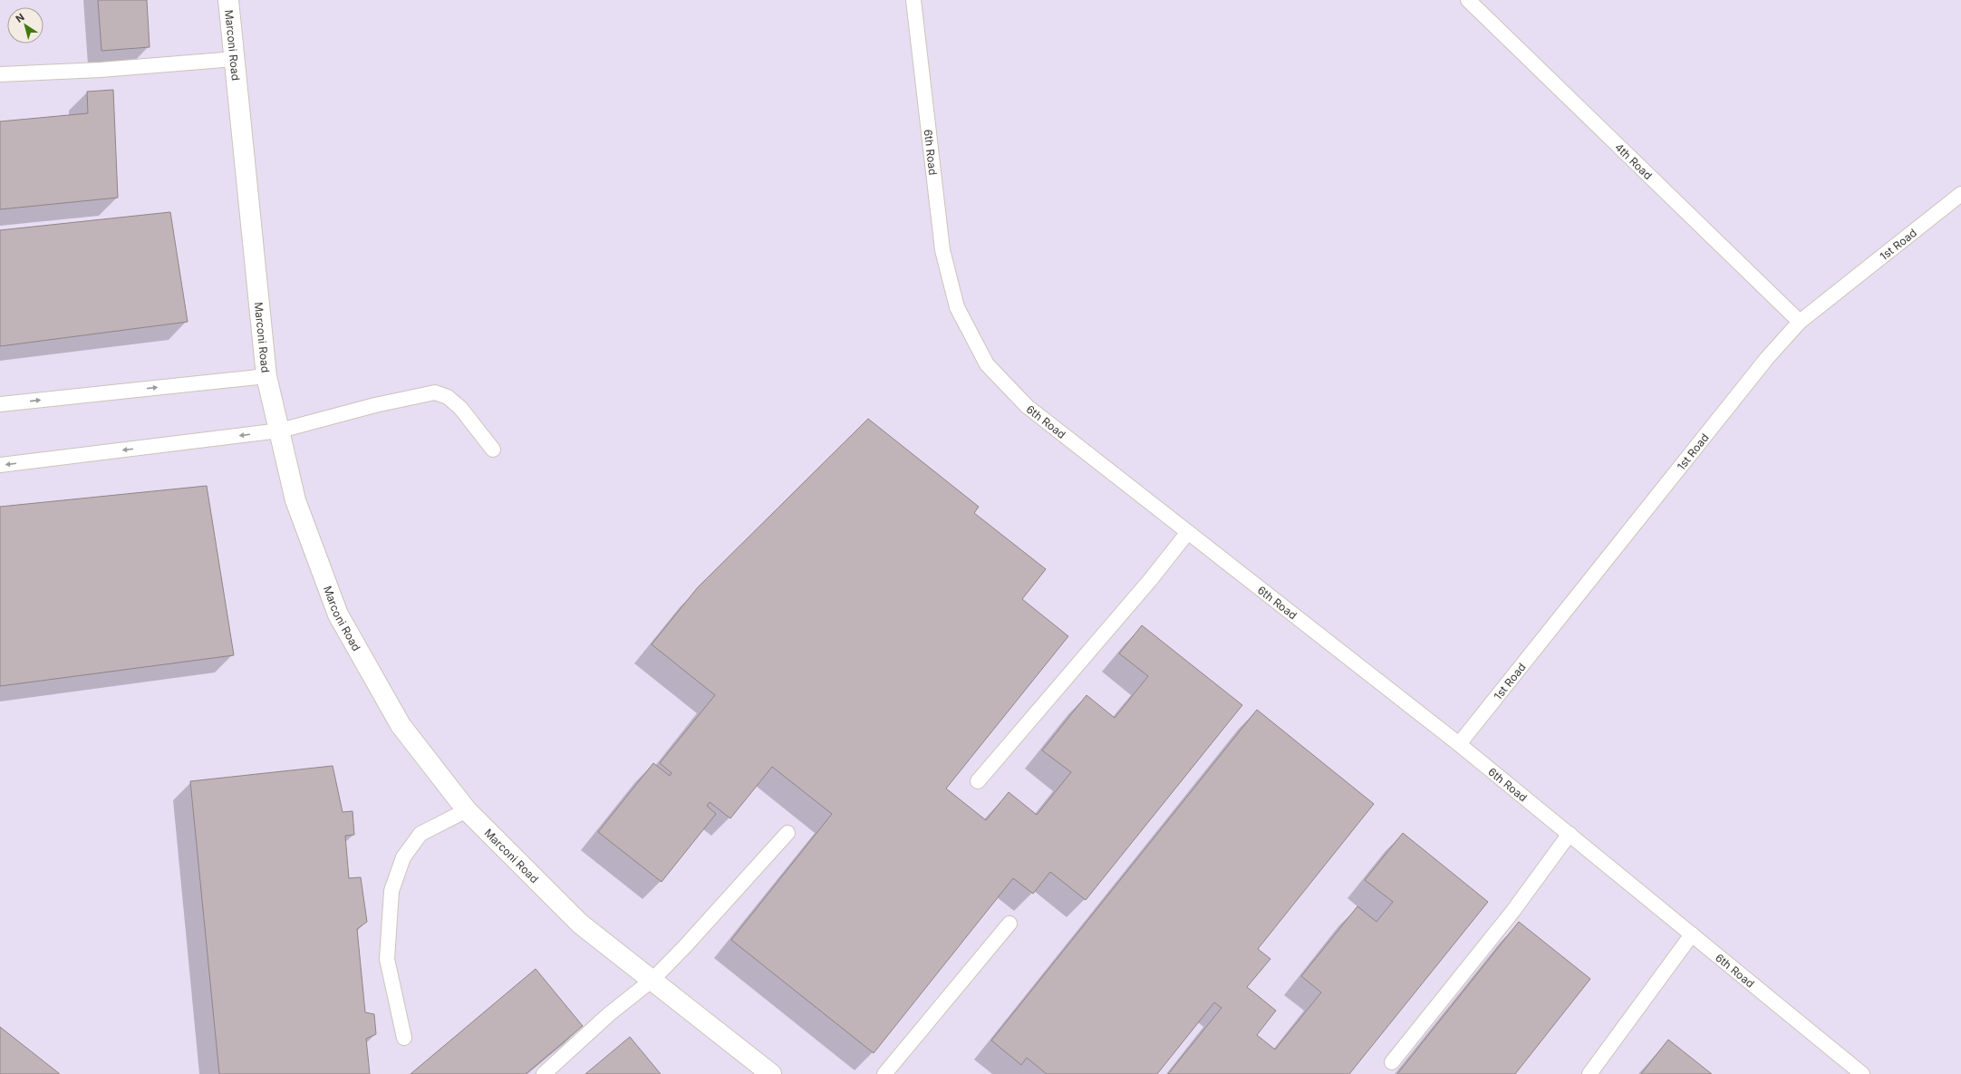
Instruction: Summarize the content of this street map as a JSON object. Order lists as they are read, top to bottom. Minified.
{"streets":{"street":["Marconi Road"],"lane":["6th Road","4th Road","1st Road"]},"crossings":[["6th Road","1st Road"],["4th Road","1st Road"]],"north":"top left"}
